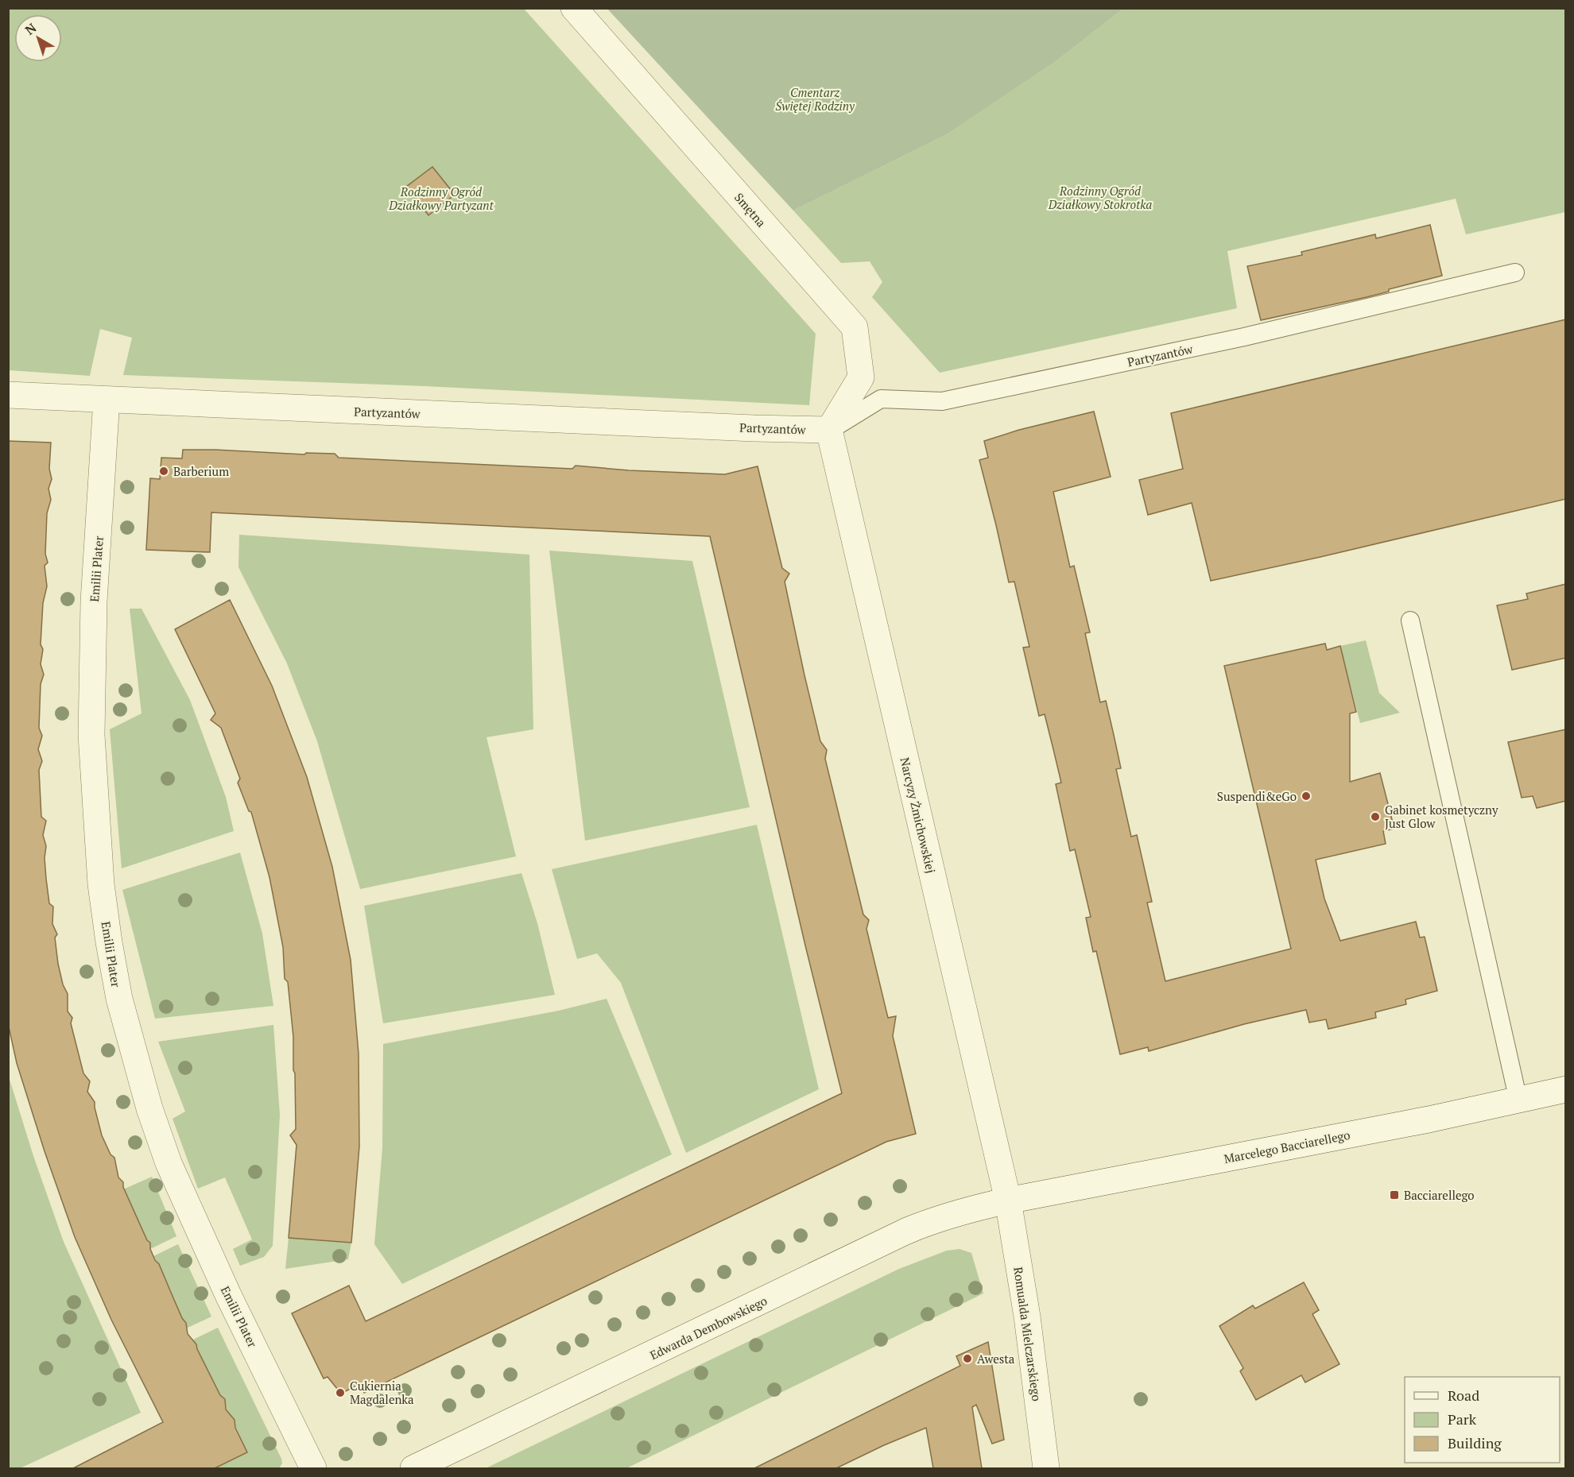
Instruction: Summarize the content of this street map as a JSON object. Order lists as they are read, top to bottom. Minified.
{"streets":{"street":["Smętna","Partyzantów","Emilii Plater","Narcyzy Żmichowskiej","Marcelego Bacciarellego","Edwarda Dembowskiego","Romualda Mielczarskiego"]},"crossings":[["Smętna","Partyzantów"],["Smętna","Narcyzy Żmichowskiej"],["Partyzantów","Emilii Plater"],["Partyzantów","Narcyzy Żmichowskiej"],["Narcyzy Żmichowskiej","Marcelego Bacciarellego"],["Narcyzy Żmichowskiej","Edwarda Dembowskiego"],["Narcyzy Żmichowskiej","Romualda Mielczarskiego"],["Marcelego Bacciarellego","Edwarda Dembowskiego"],["Marcelego Bacciarellego","Romualda Mielczarskiego"],["Edwarda Dembowskiego","Romualda Mielczarskiego"]],"parks":["Cmentarz Świętej Rodziny","Rodzinny Ogród Działkowy Stokrotka","Rodzinny Ogród Działkowy Partyzant"],"places":{"other":["Barberium","Suspendi&eGo","Gabinet kosmetyczny Just Glow","Awesta","Cukiernia Magdalenka"],"transit":["Bacciarellego"]},"legend":["Road","Park","Building"],"north":"top left"}
